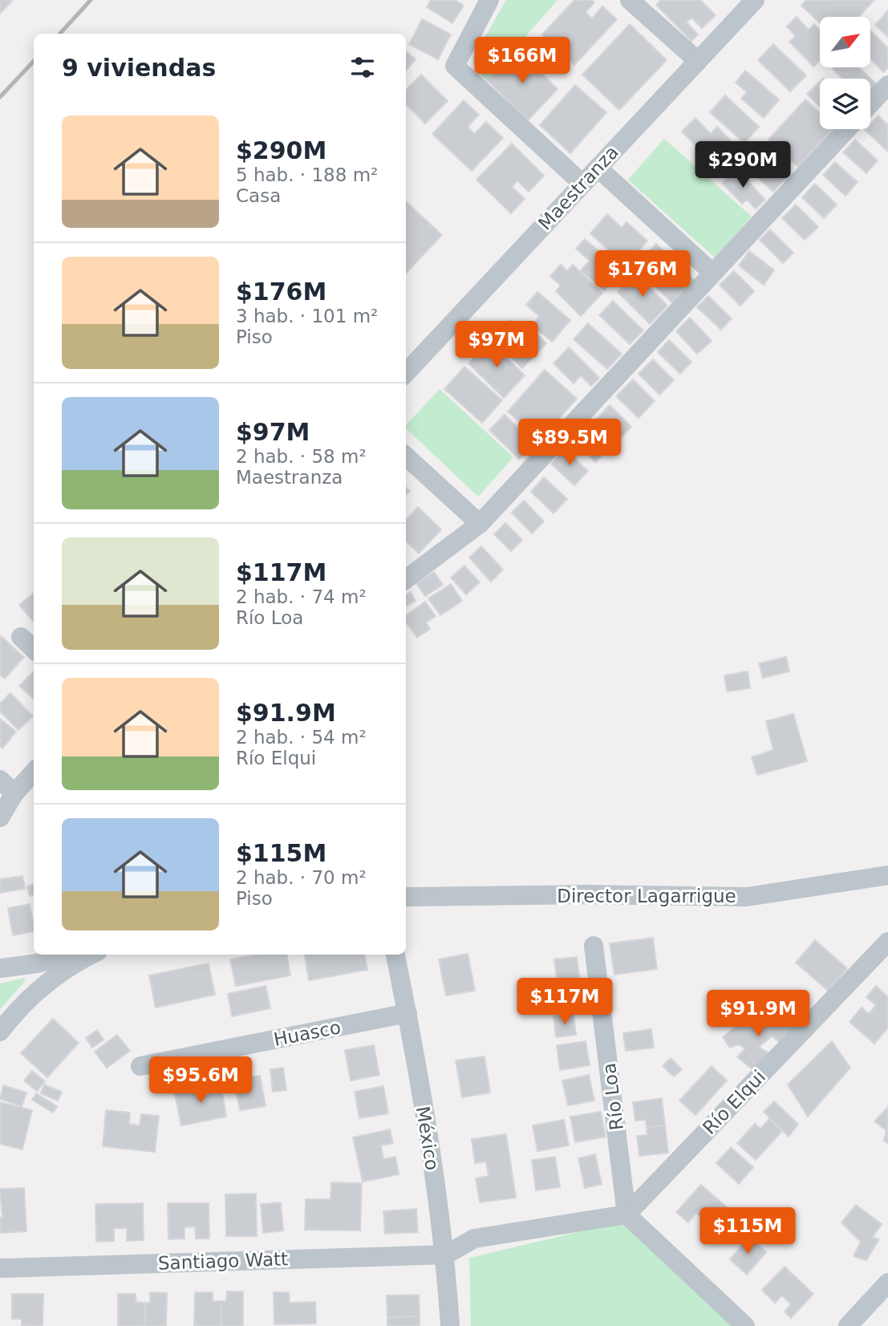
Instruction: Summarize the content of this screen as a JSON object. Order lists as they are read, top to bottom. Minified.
{"streets":{"street":["Maestranza","Director Lagarrigue","Huasco","Río Loa","Río Elqui","México","Santiago Watt"]},"crossings":[["Huasco","México"],["Río Loa","Río Elqui"],["México","Santiago Watt"]],"north":"top right","page":{"heading":"9 viviendas","price":["$166M","$290M","$176M","$97M","$89.5M","$117M","$91.9M","$95.6M","$115M"],"list":[{"name":"$290M","note":"5 hab. · 188 m² · Casa"},{"name":"$176M","note":"3 hab. · 101 m² · Piso"},{"name":"$97M","note":"2 hab. · 58 m² · Maestranza"},{"name":"$117M","note":"2 hab. · 74 m² · Río Loa"},{"name":"$91.9M","note":"2 hab. · 54 m² · Río Elqui"},{"name":"$115M","note":"2 hab. · 70 m² · Piso"}]}}
